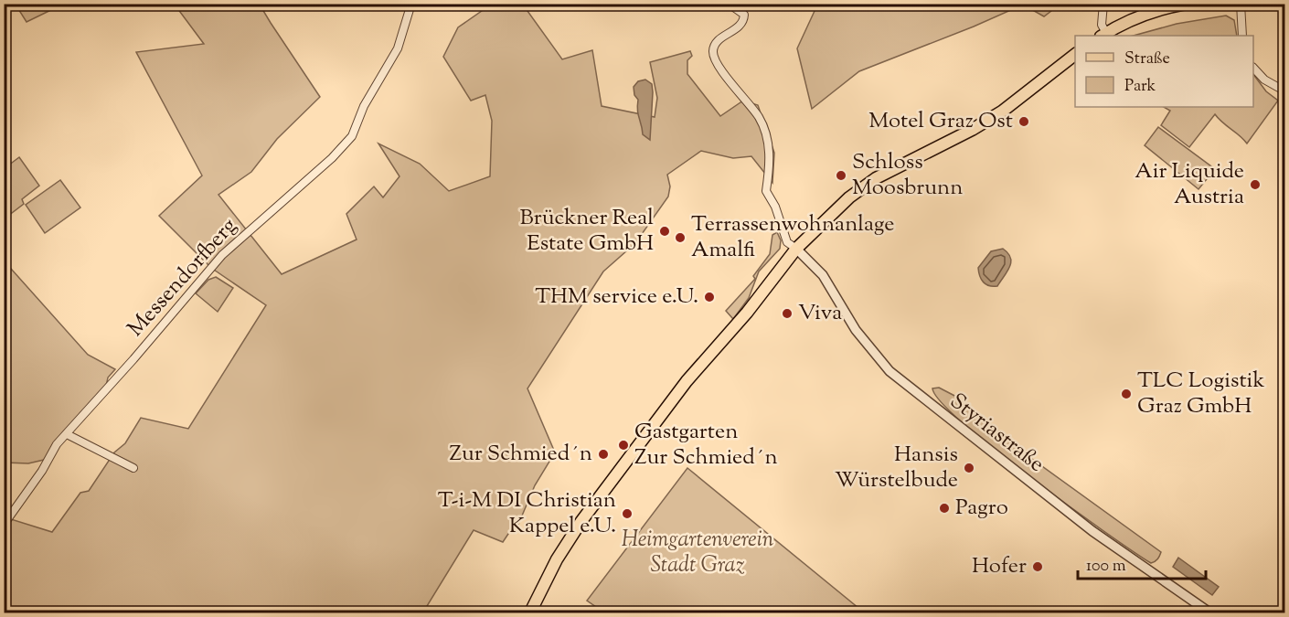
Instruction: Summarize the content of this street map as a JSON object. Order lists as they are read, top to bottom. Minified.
{"streets":{"street":["Messendorfberg","Styriastraße"]},"parks":["Heimgartenverein Stadt Graz"],"places":["Motel Graz Ost","Schloss Moosbrunn","Air Liquide Austria","Brückner Real Estate GmbH","Terrassenwohnanlage Amalfi","THM service e.U.","Viva","TLC Logistik Graz GmbH","Gastgarten Zur Schmied´n","Zur Schmied´n","Hansis Würstelbude","Pagro","T-i-M DI Christian Kappel e.U.","Hofer"],"legend":["Straße","Park"],"scale_bar":"100 m"}
